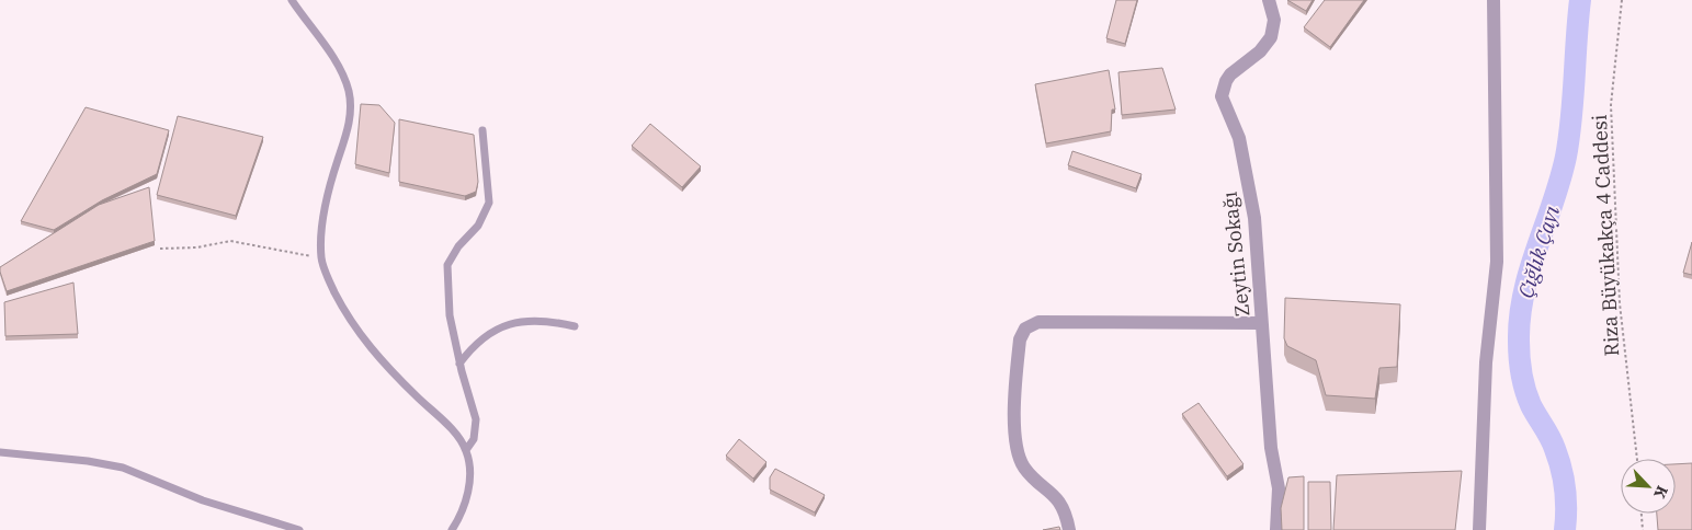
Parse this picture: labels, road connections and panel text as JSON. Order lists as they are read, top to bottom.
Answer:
{
  "streets": {
    "street": ["Zeytin Sokağı"],
    "path": ["Riza Büyükakça 4 Caddesi"]
  },
  "water": ["Çığlık Çayı"],
  "north": "bottom right"
}
